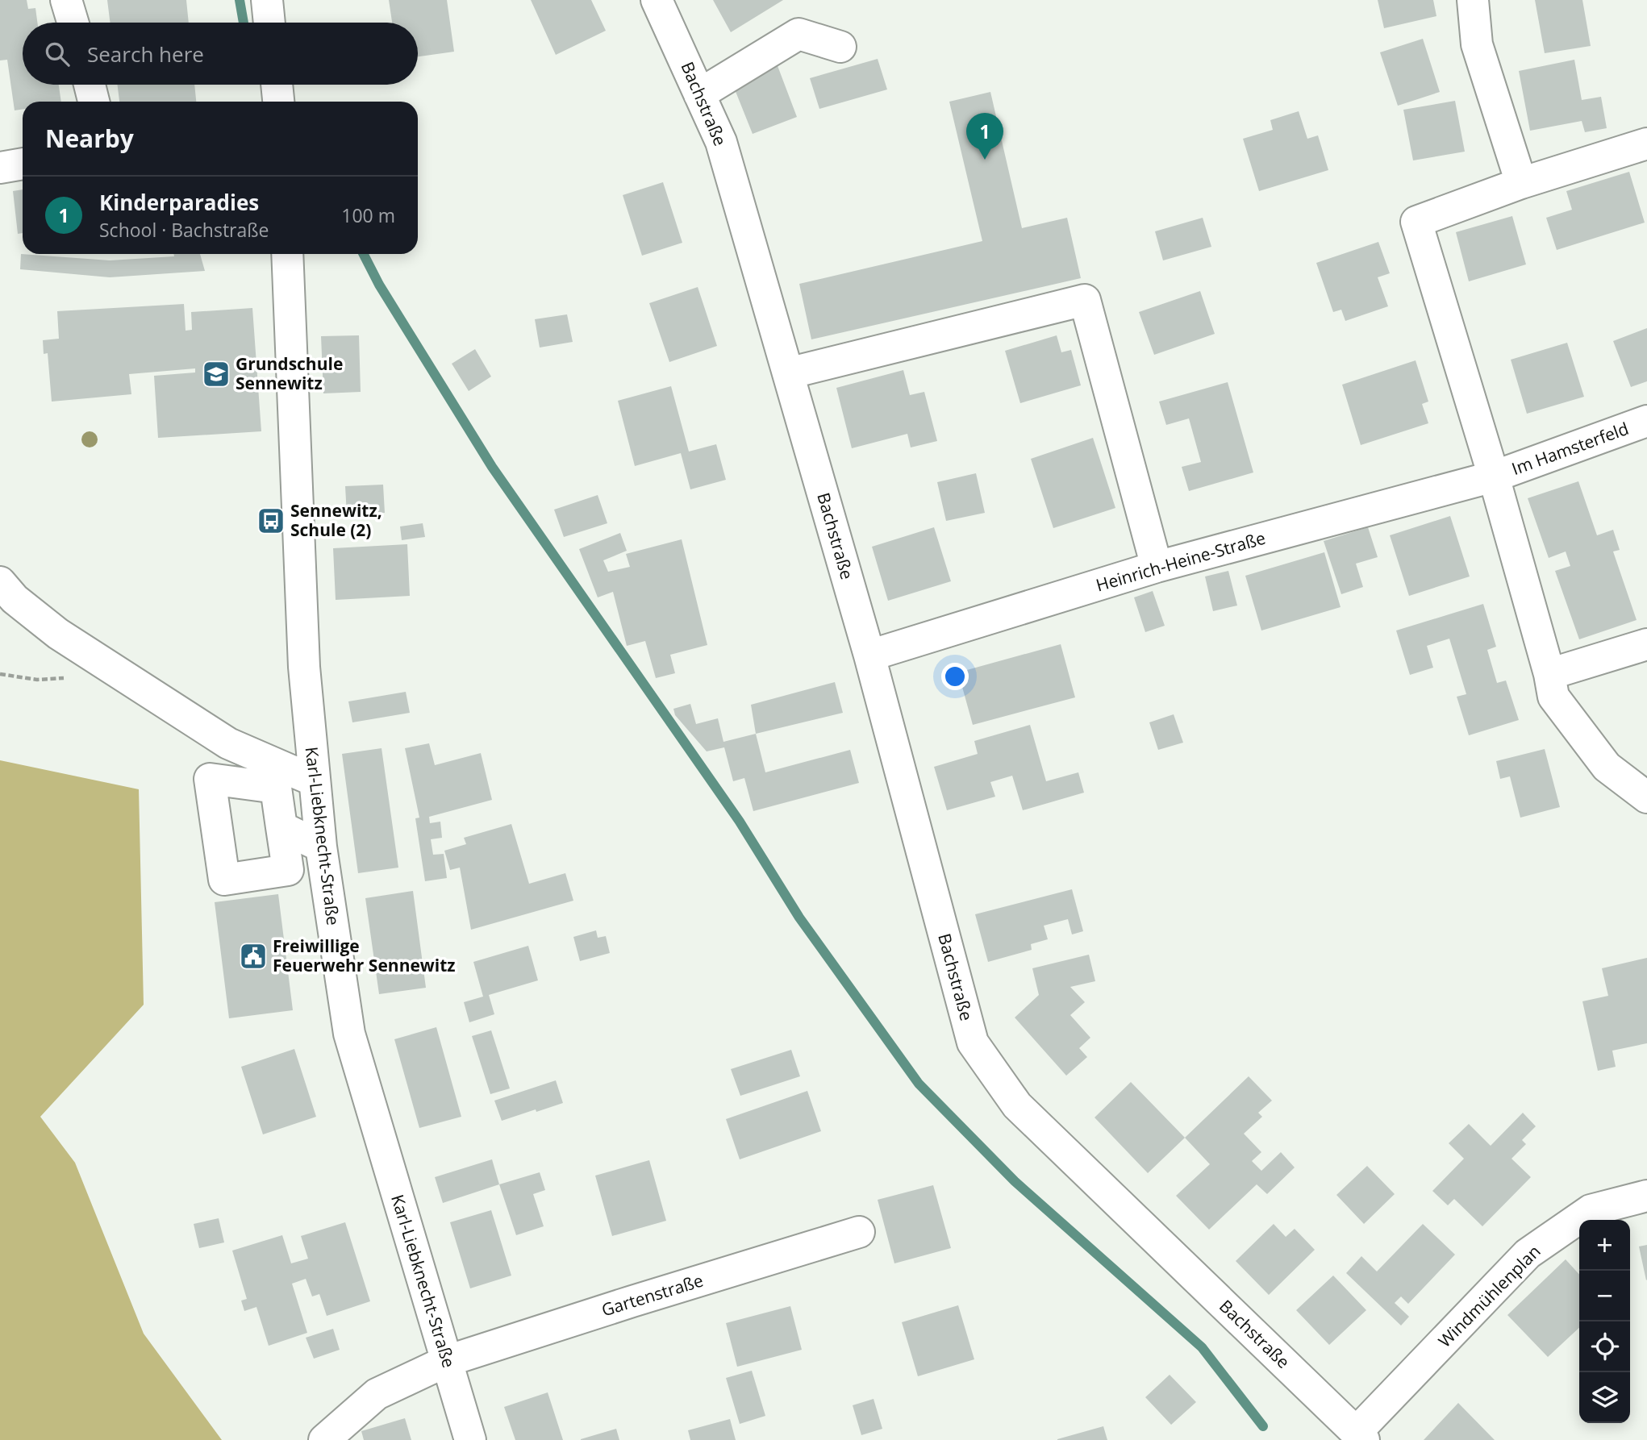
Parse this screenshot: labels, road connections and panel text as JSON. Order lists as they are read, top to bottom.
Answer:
{
  "streets": {
    "street": [
      "Bachstraße",
      "Im Hamsterfeld",
      "Heinrich-Heine-Straße",
      "Karl-Liebknecht-Straße",
      "Gartenstraße",
      "Windmühlenplan"
    ]
  },
  "crossings": [
    ["Bachstraße", "Heinrich-Heine-Straße"],
    ["Bachstraße", "Windmühlenplan"],
    ["Im Hamsterfeld", "Heinrich-Heine-Straße"],
    ["Karl-Liebknecht-Straße", "Gartenstraße"]
  ],
  "places": {
    "school or university": ["Grundschule Sennewitz"],
    "bus stop": ["Sennewitz, Schule (2)"],
    "public building": ["Freiwillige Feuerwehr Sennewitz"]
  },
  "page": {
    "search": "Search here",
    "heading": "Nearby",
    "pins": "1",
    "list": [
      {
        "mark": "1",
        "name": "Kinderparadies",
        "note": "School · Bachstraße",
        "value": "100 m"
      }
    ],
    "map_buttons": ["+", "−"]
  }
}
